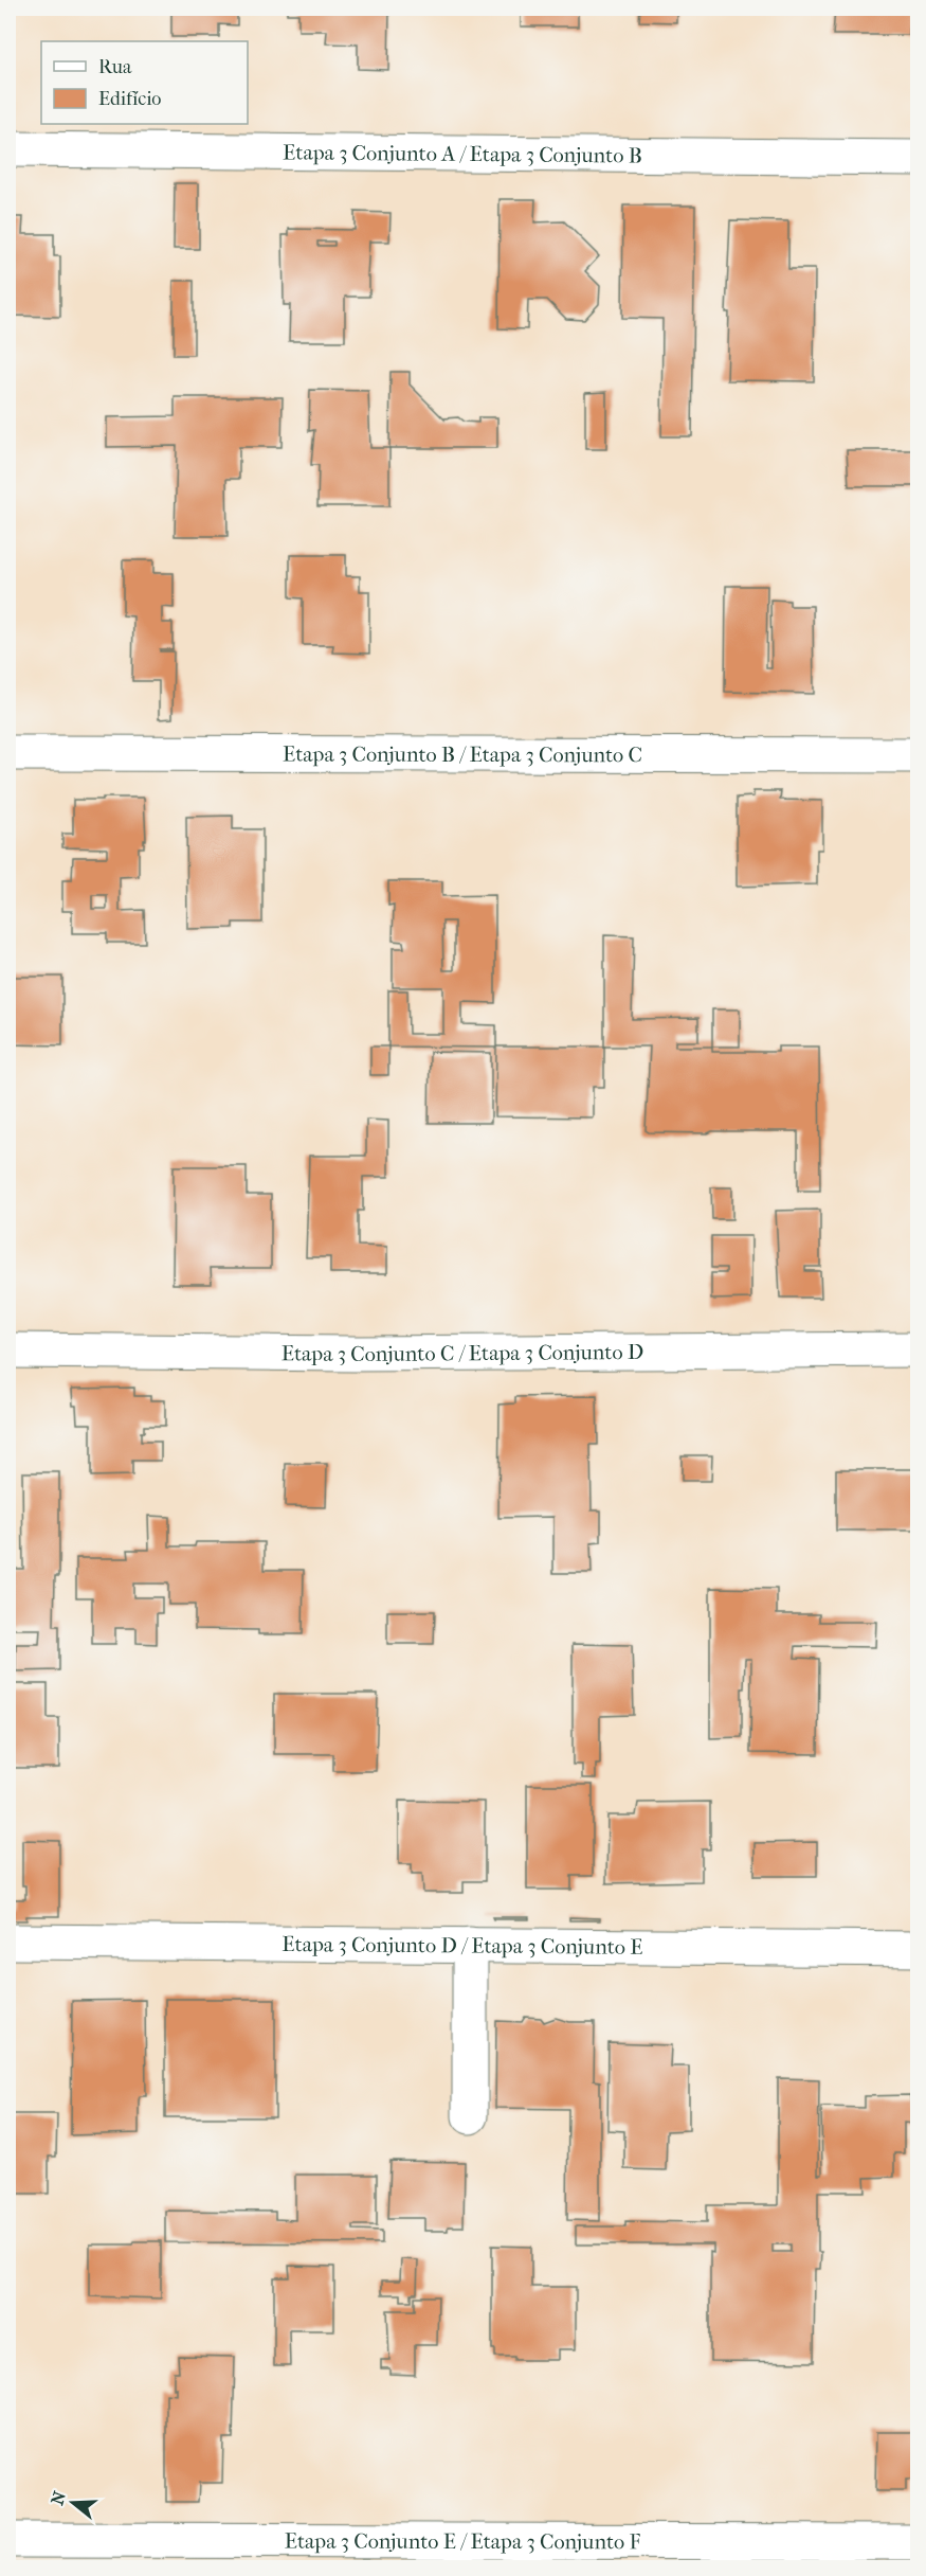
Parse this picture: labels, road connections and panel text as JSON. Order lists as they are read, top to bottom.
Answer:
{
  "streets": {
    "street": [
      "Etapa 3 Conjunto A / Etapa 3 Conjunto B",
      "Etapa 3 Conjunto B / Etapa 3 Conjunto C",
      "Etapa 3 Conjunto C / Etapa 3 Conjunto D",
      "Etapa 3 Conjunto D / Etapa 3 Conjunto E",
      "Etapa 3 Conjunto E / Etapa 3 Conjunto F"
    ]
  },
  "legend": ["Rua", "Edifício"],
  "north": "left"
}
